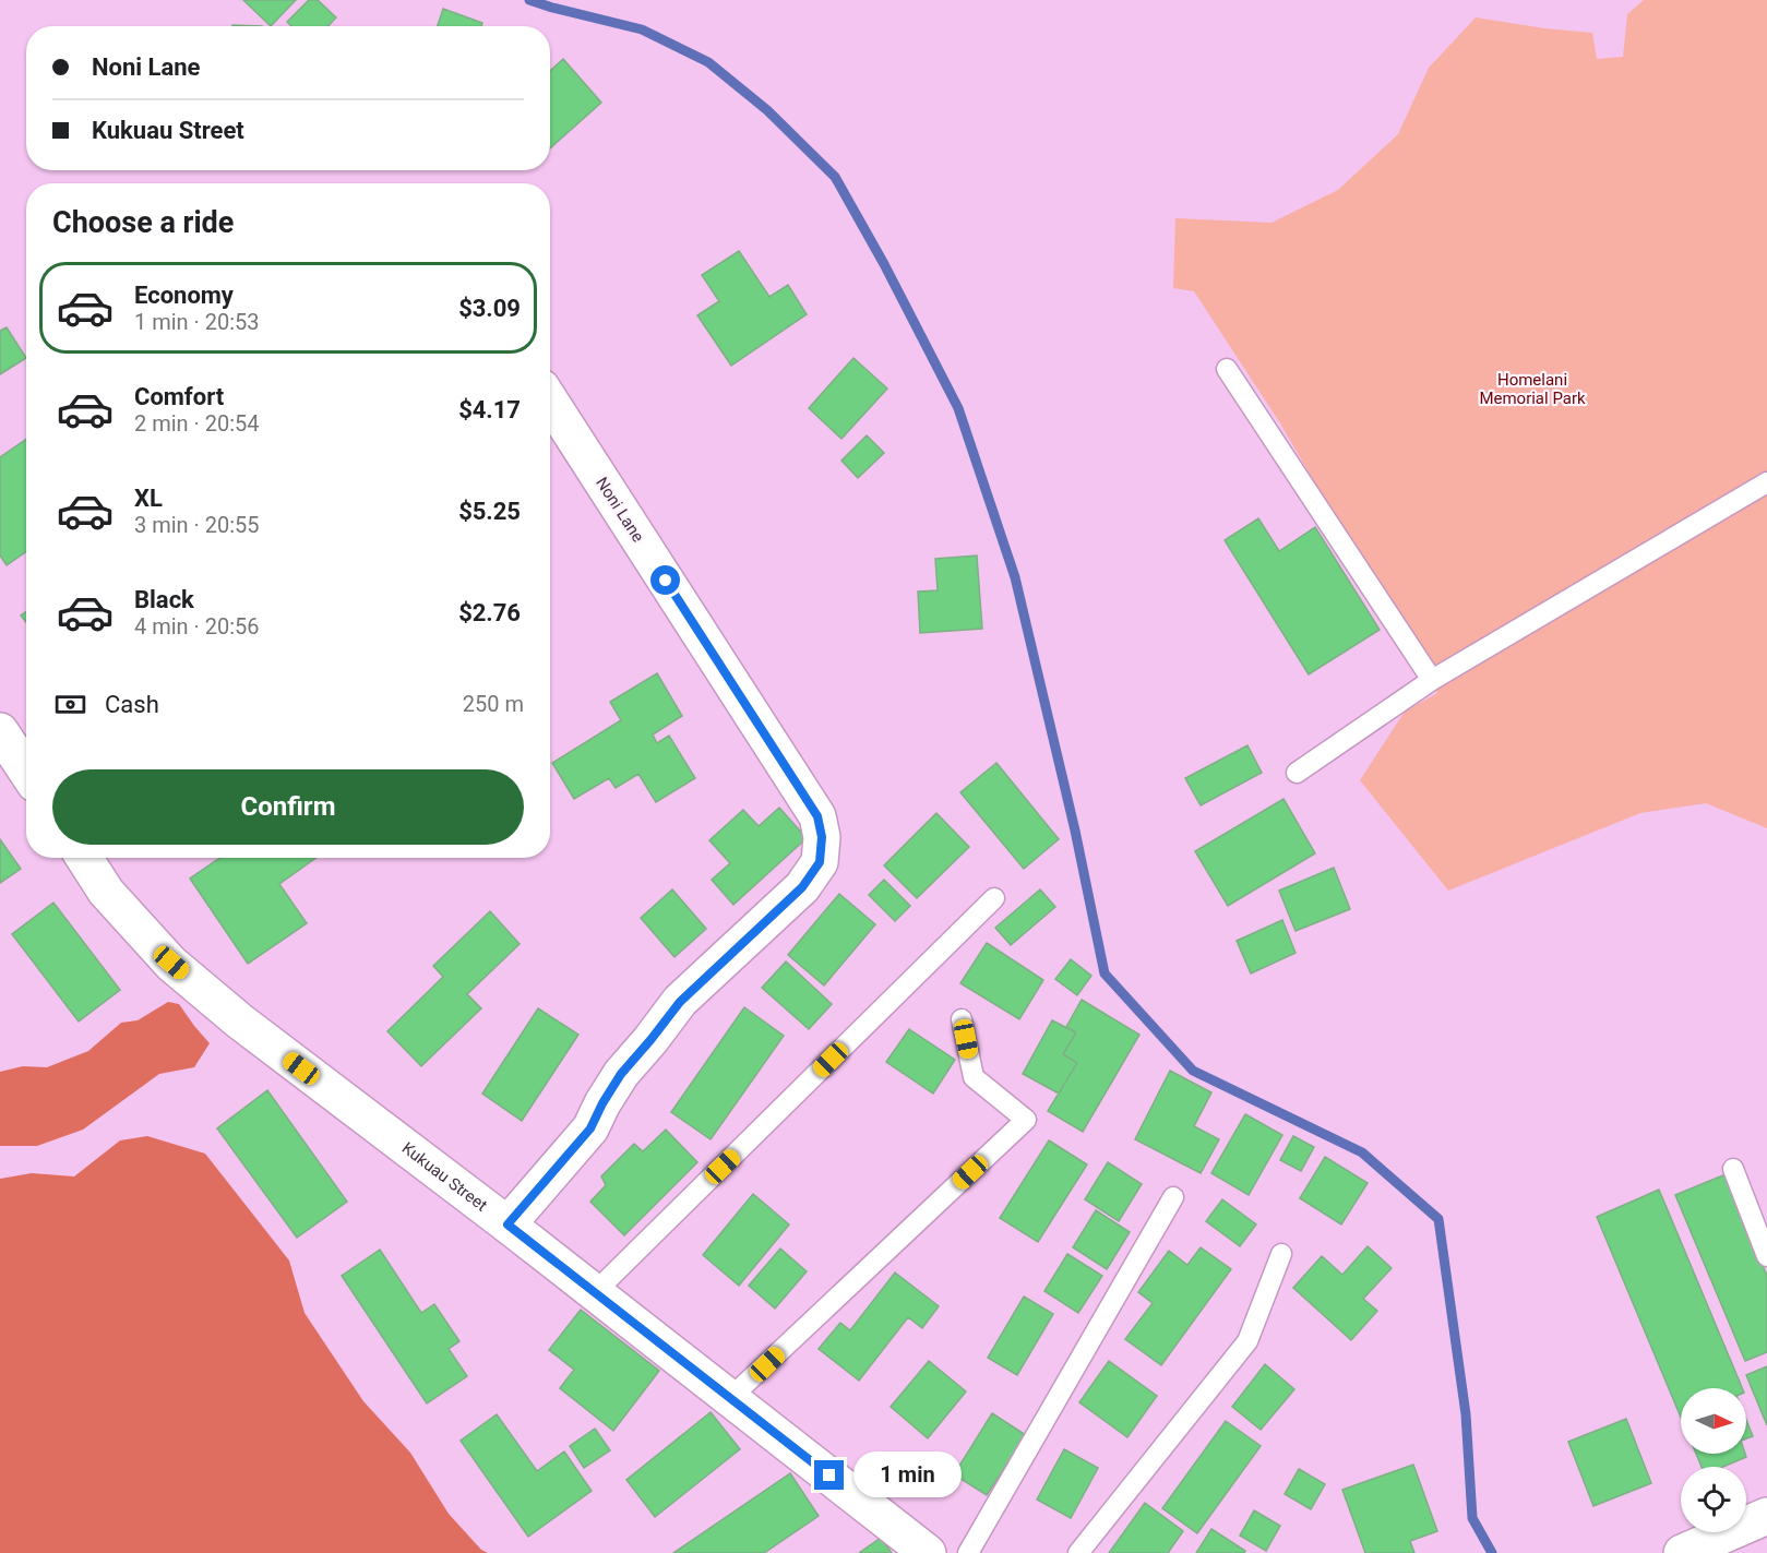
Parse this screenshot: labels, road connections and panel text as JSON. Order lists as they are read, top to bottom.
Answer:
{
  "streets": {
    "street": ["Noni Lane", "Kukuau Street"]
  },
  "crossings": [
    ["Noni Lane", "Kukuau Street"]
  ],
  "parks": ["Homelani Memorial Park"],
  "north": "right",
  "page": {
    "banner": ["Noni Lane", "Kukuau Street"],
    "heading": "Choose a ride",
    "list": [
      {
        "name": "Economy",
        "note": "1 min · 20:53",
        "value": "$3.09"
      },
      {
        "name": "Comfort",
        "note": "2 min · 20:54",
        "value": "$4.17"
      },
      {
        "name": "XL",
        "note": "3 min · 20:55",
        "value": "$5.25"
      },
      {
        "name": "Black",
        "note": "4 min · 20:56",
        "value": "$2.76"
      }
    ],
    "pay": ["Cash", "250 m"],
    "buttons": "Confirm",
    "bubble": "1 min"
  }
}
